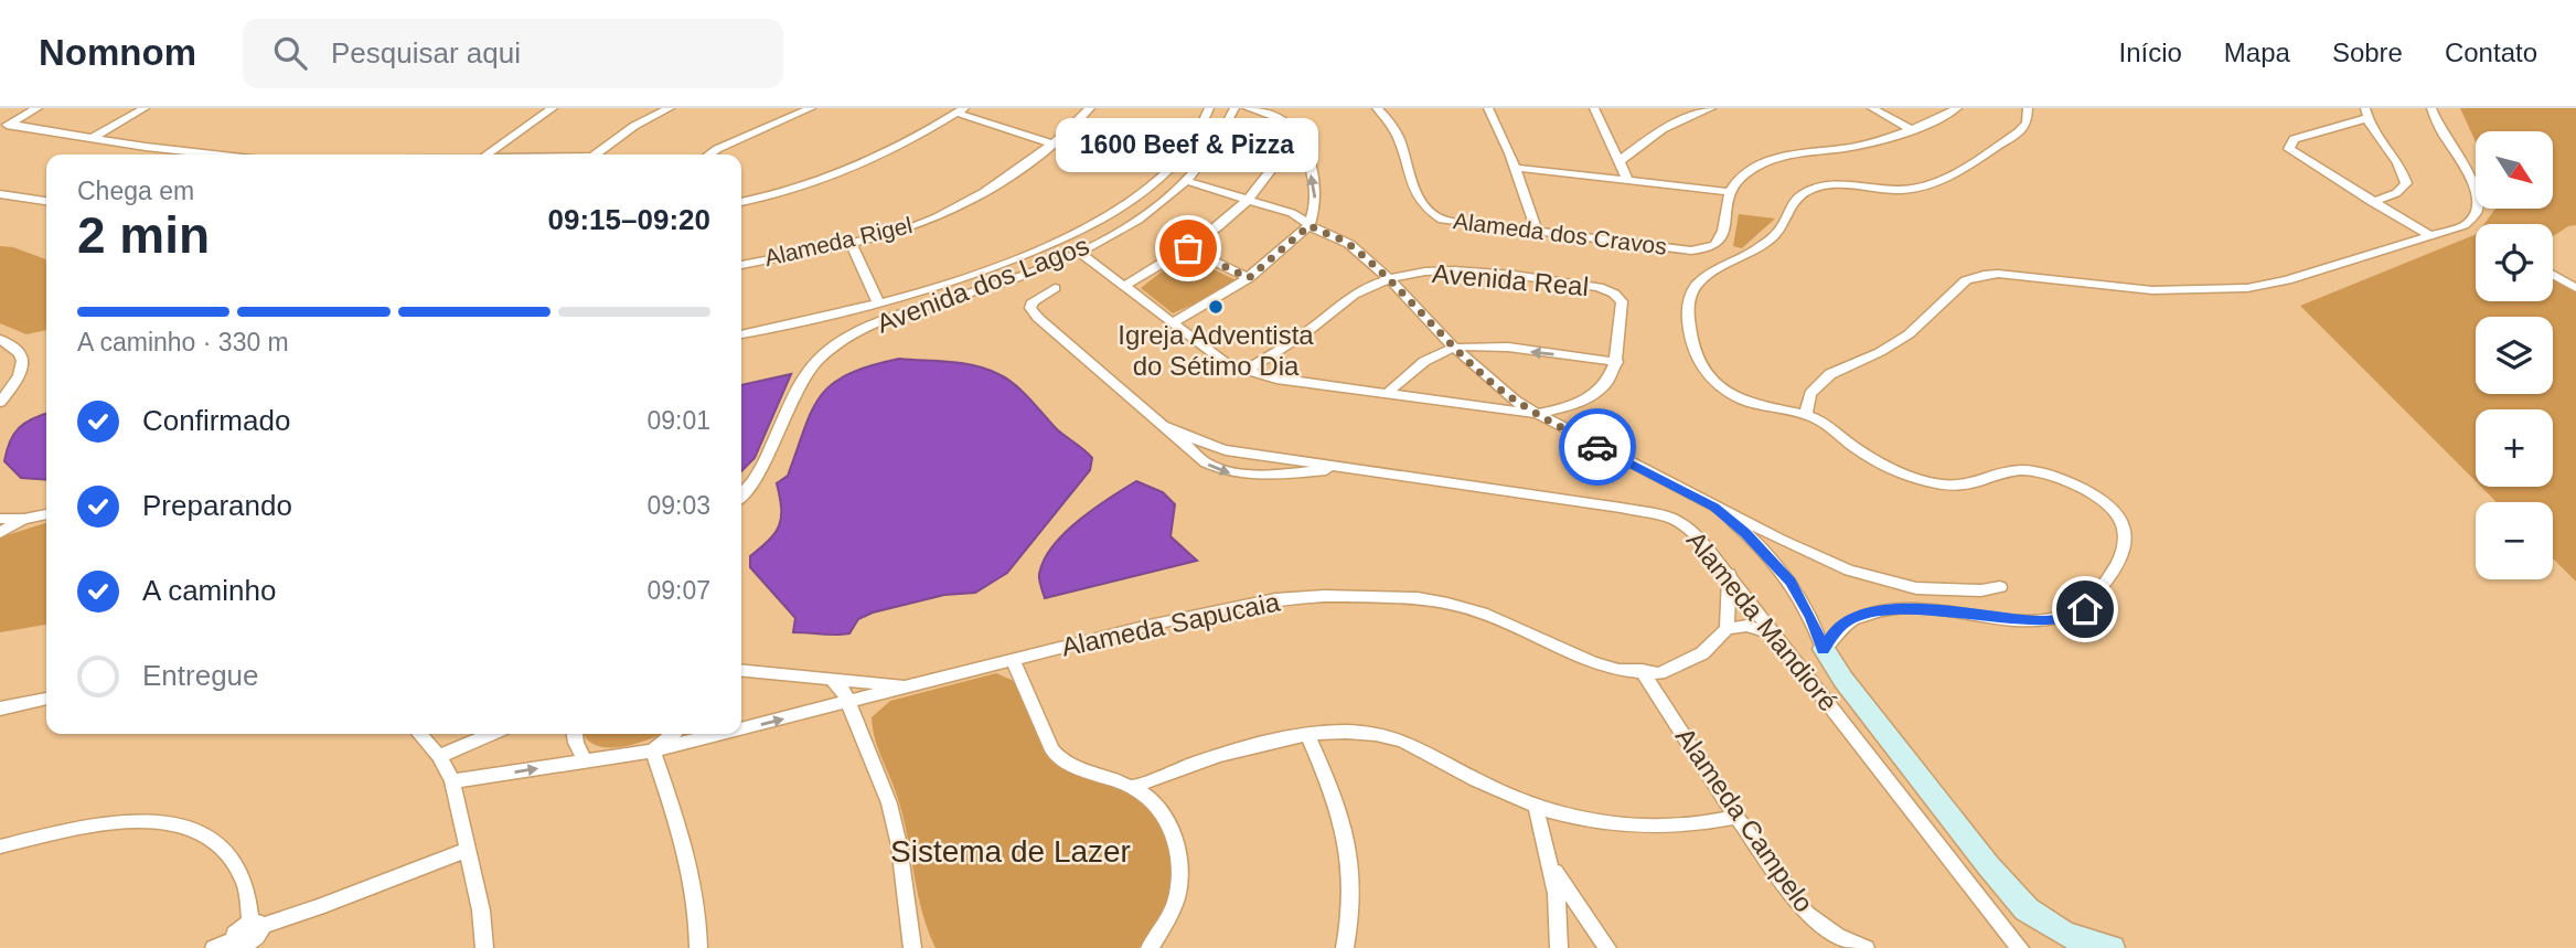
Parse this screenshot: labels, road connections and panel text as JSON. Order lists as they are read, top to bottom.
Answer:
{
  "streets": {
    "street": [
      "Alameda dos Cravos",
      "Alameda Rigel",
      "Avenida Real",
      "Avenida dos Lagos",
      "Alameda Mandioré",
      "Alameda Sapucaia",
      "Alameda Campelo"
    ]
  },
  "crossings": [
    ["Alameda Sapucaia", "Alameda Campelo"]
  ],
  "parks": ["Sistema de Lazer"],
  "places": ["1600 Beef & Pizza", "Igreja Adventista do Sétimo Dia"],
  "north": "bottom right",
  "page": {
    "header": "Nomnom",
    "search": "Pesquisar aqui",
    "nav": [
      "Início",
      "Mapa",
      "Sobre",
      "Contato"
    ],
    "bubble": "1600 Beef & Pizza",
    "map_buttons": ["+", "−"],
    "heading": ["2 min", "Chega em", "09:15–09:20"],
    "bar": "A caminho · 330 m",
    "list": [
      ["Confirmado", "09:01"],
      ["Preparando", "09:03"],
      ["A caminho", "09:07"],
      "Entregue"
    ]
  }
}
